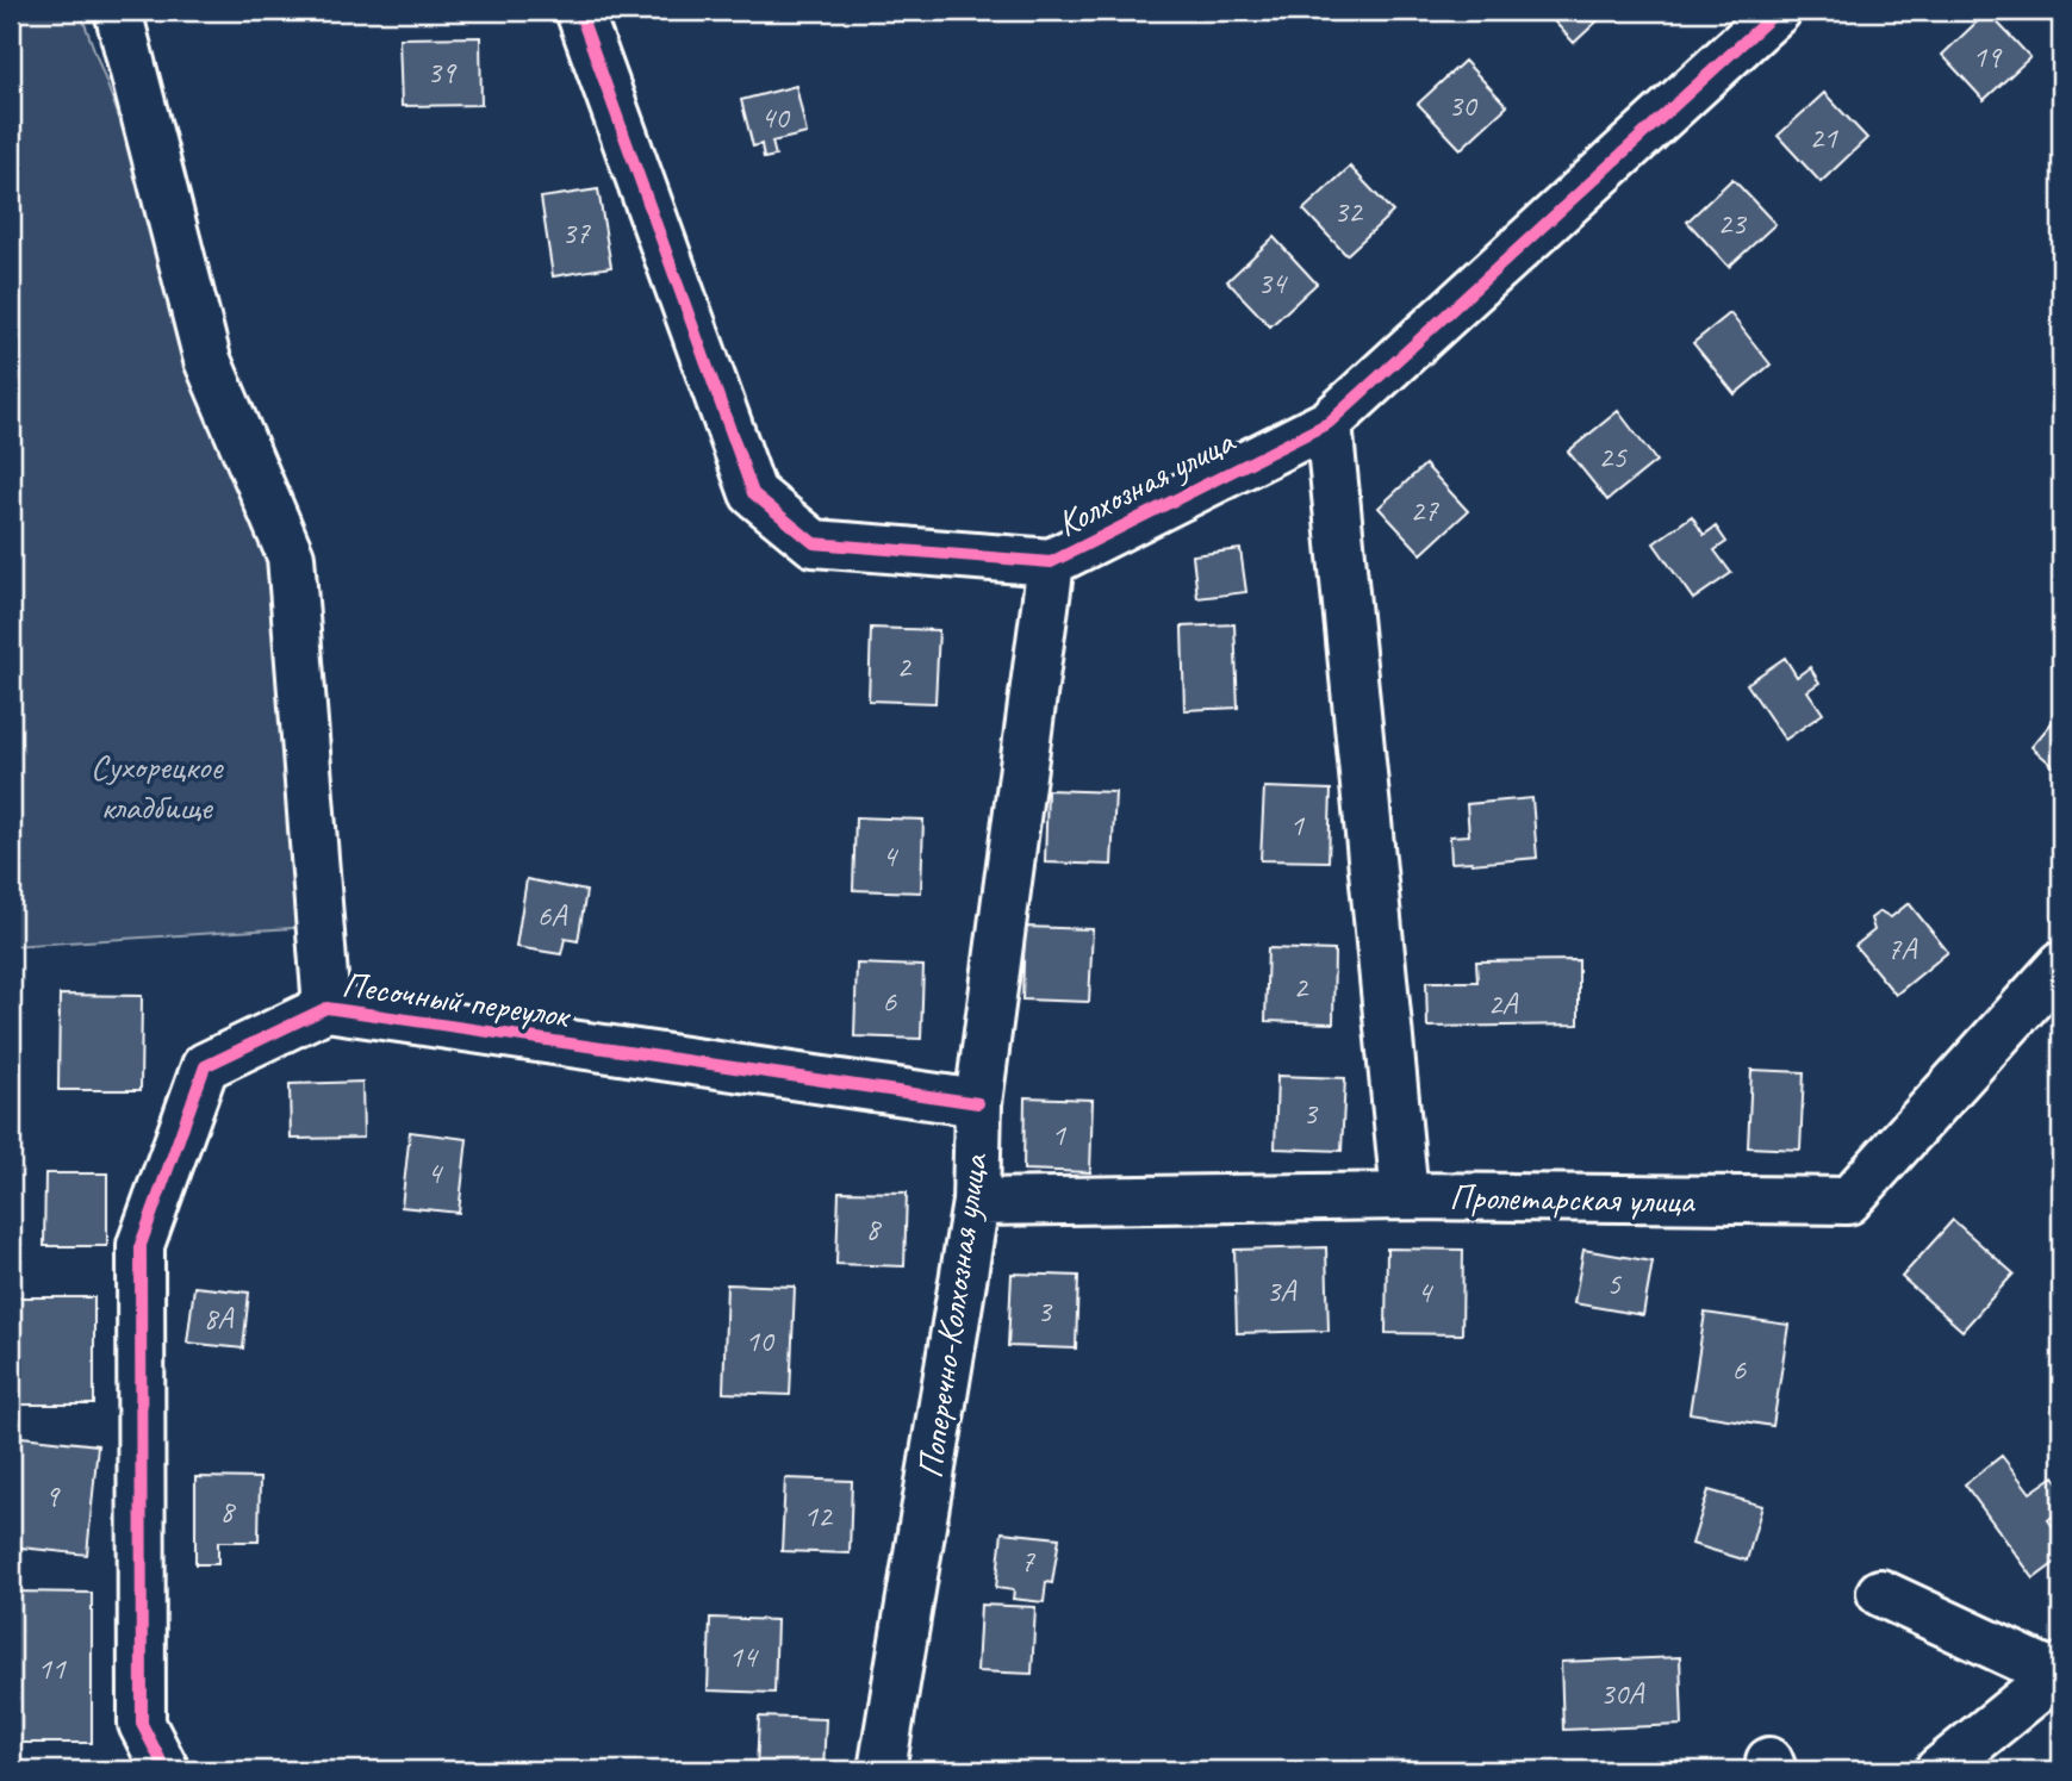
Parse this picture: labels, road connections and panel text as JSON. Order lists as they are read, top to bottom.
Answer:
{
  "streets": {
    "street": [
      "Колхозная улица",
      "Песочный переулок",
      "Пролетарская улица",
      "Поперечно-Колхозная улица"
    ]
  },
  "crossings": [
    ["Колхозная улица", "Поперечно-Колхозная улица"],
    ["Песочный переулок", "Поперечно-Колхозная улица"],
    ["Пролетарская улица", "Поперечно-Колхозная улица"]
  ],
  "parks": ["Сухорецкое кладбище"],
  "house_numbers": [
    "19",
    "39",
    "30",
    "40",
    "21",
    "32",
    "23",
    "37",
    "34",
    "25",
    "27",
    "2",
    "1",
    "4",
    "6А",
    "7А",
    "2",
    "6",
    "2А",
    "3",
    "1",
    "4",
    "8",
    "5",
    "3А",
    "4",
    "3",
    "8А",
    "10",
    "6",
    "9",
    "8",
    "12",
    "7",
    "14",
    "11",
    "30А"
  ]
}
